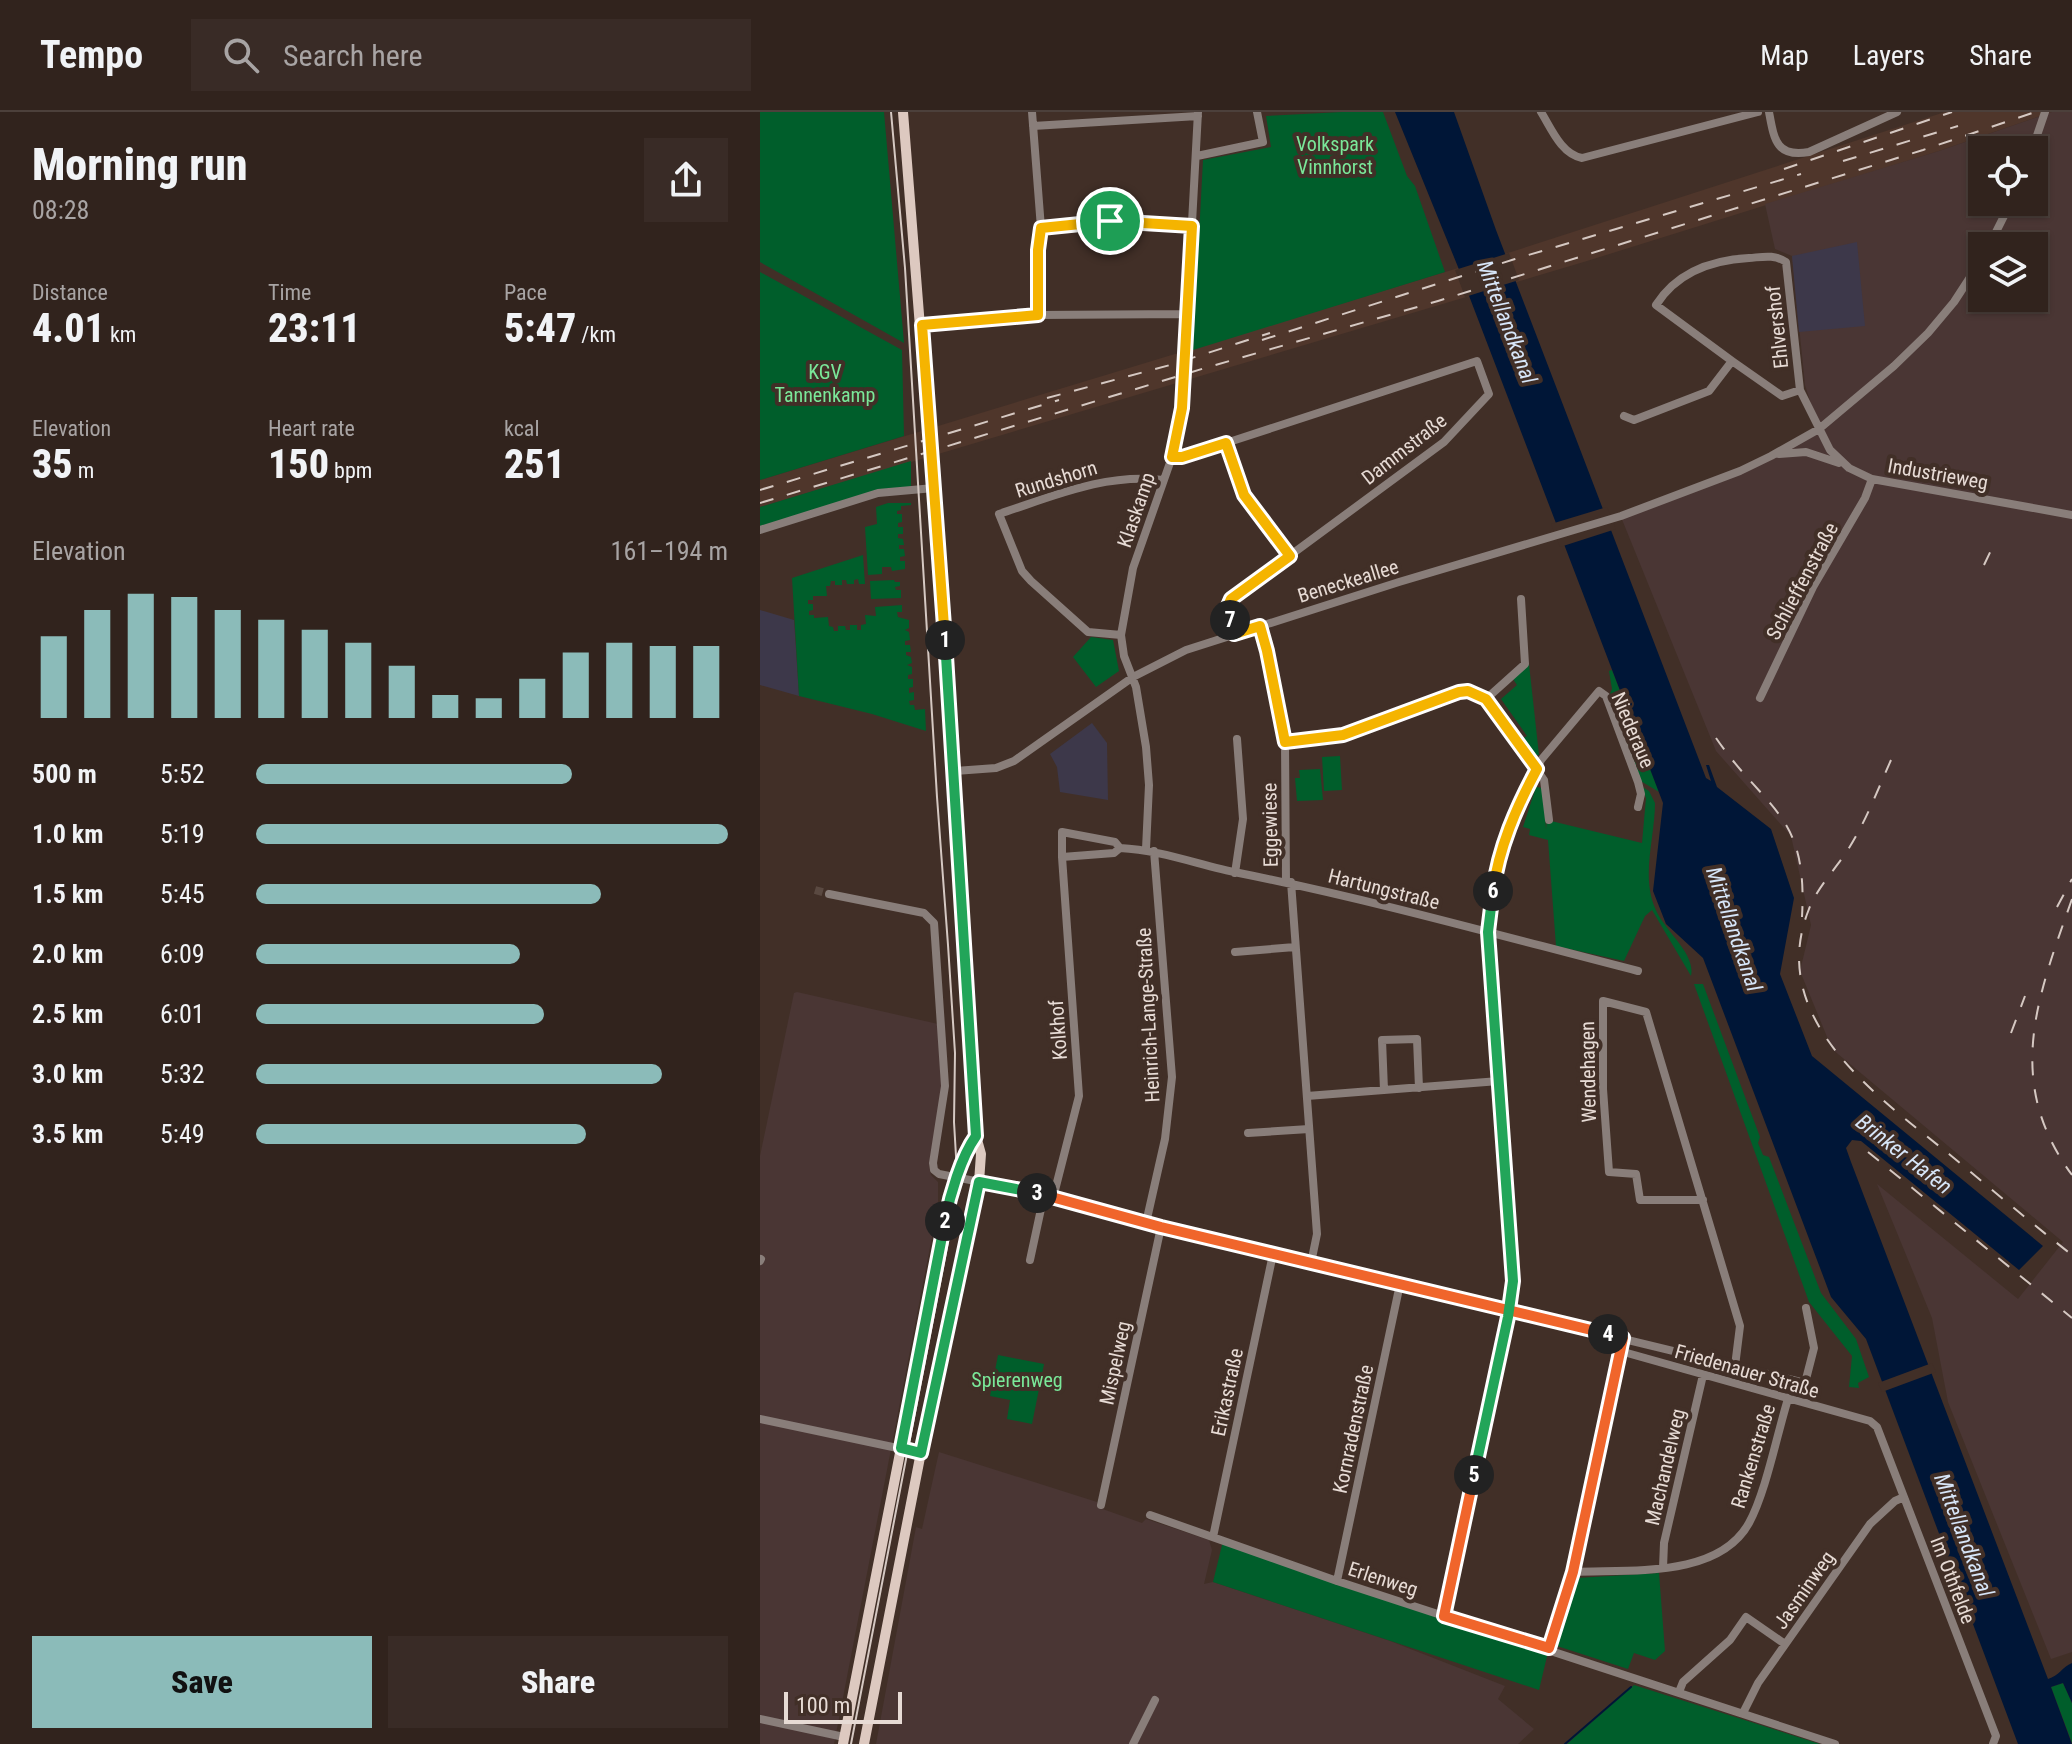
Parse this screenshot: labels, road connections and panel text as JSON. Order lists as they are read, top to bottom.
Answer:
{
  "streets": {
    "street": [
      "Ehlvershof",
      "Dammstraße",
      "Industrieweg",
      "Rundshorn",
      "Klaskamp",
      "Beneckeallee",
      "Schlieffenstraße",
      "Niederaue",
      "Eggewiese",
      "Hartungstraße",
      "Heinrich-Lange-Straße",
      "Kolkhof",
      "Wendehagen",
      "Mispelweg",
      "Friedenauer Straße",
      "Erikastraße",
      "Kornradenstraße",
      "Rankenstraße",
      "Machandelweg",
      "Erlenweg",
      "Im Othfelde",
      "Jasminweg"
    ]
  },
  "crossings": [
    ["Ehlvershof", "Industrieweg"],
    ["Ehlvershof", "Beneckeallee"],
    ["Dammstraße", "Klaskamp"],
    ["Dammstraße", "Beneckeallee"],
    ["Industrieweg", "Beneckeallee"],
    ["Industrieweg", "Schlieffenstraße"],
    ["Rundshorn", "Klaskamp"],
    ["Klaskamp", "Beneckeallee"],
    ["Klaskamp", "Heinrich-Lange-Straße"],
    ["Beneckeallee", "Eggewiese"],
    ["Beneckeallee", "Heinrich-Lange-Straße"],
    ["Niederaue", "Hartungstraße"],
    ["Niederaue", "Friedenauer Straße"],
    ["Niederaue", "Erlenweg"],
    ["Eggewiese", "Hartungstraße"],
    ["Eggewiese", "Friedenauer Straße"],
    ["Hartungstraße", "Heinrich-Lange-Straße"],
    ["Hartungstraße", "Kolkhof"],
    ["Heinrich-Lange-Straße", "Friedenauer Straße"],
    ["Kolkhof", "Friedenauer Straße"],
    ["Wendehagen", "Friedenauer Straße"],
    ["Mispelweg", "Friedenauer Straße"],
    ["Friedenauer Straße", "Erikastraße"],
    ["Friedenauer Straße", "Kornradenstraße"],
    ["Friedenauer Straße", "Rankenstraße"],
    ["Friedenauer Straße", "Machandelweg"],
    ["Friedenauer Straße", "Im Othfelde"],
    ["Erikastraße", "Erlenweg"],
    ["Kornradenstraße", "Erlenweg"],
    ["Rankenstraße", "Machandelweg"],
    ["Erlenweg", "Jasminweg"],
    ["Im Othfelde", "Jasminweg"]
  ],
  "water": ["Mittellandkanal", "Brinker Hafen"],
  "parks": ["Volkspark Vinnhorst", "KGV Tannenkamp", "Spierenweg"],
  "scale_bar": "100 m",
  "page": {
    "header": "Tempo",
    "search": "Search here",
    "nav": ["Map", "Layers", "Share"],
    "heading": ["Morning run", "08:28"],
    "stats": [
      ["Distance", "4.01 km"],
      ["Time", "23:11"],
      ["Pace", "5:47 /km"],
      ["Elevation", "35 m"],
      ["Heart rate", "150 bpm"],
      ["kcal", "251"]
    ],
    "chart": ["Elevation", "161–194 m"],
    "pins": [
      "7",
      "1",
      "6",
      "3",
      "2",
      "4",
      "5"
    ],
    "list": [
      {
        "name": "500 m",
        "note": "5:52"
      },
      {
        "name": "1.0 km",
        "note": "5:19"
      },
      {
        "name": "1.5 km",
        "note": "5:45"
      },
      {
        "name": "2.0 km",
        "note": "6:09"
      },
      {
        "name": "2.5 km",
        "note": "6:01"
      },
      {
        "name": "3.0 km",
        "note": "5:32"
      },
      {
        "name": "3.5 km",
        "note": "5:49"
      }
    ],
    "buttons": ["Save", "Share"],
    "scale": "100 m"
  }
}
